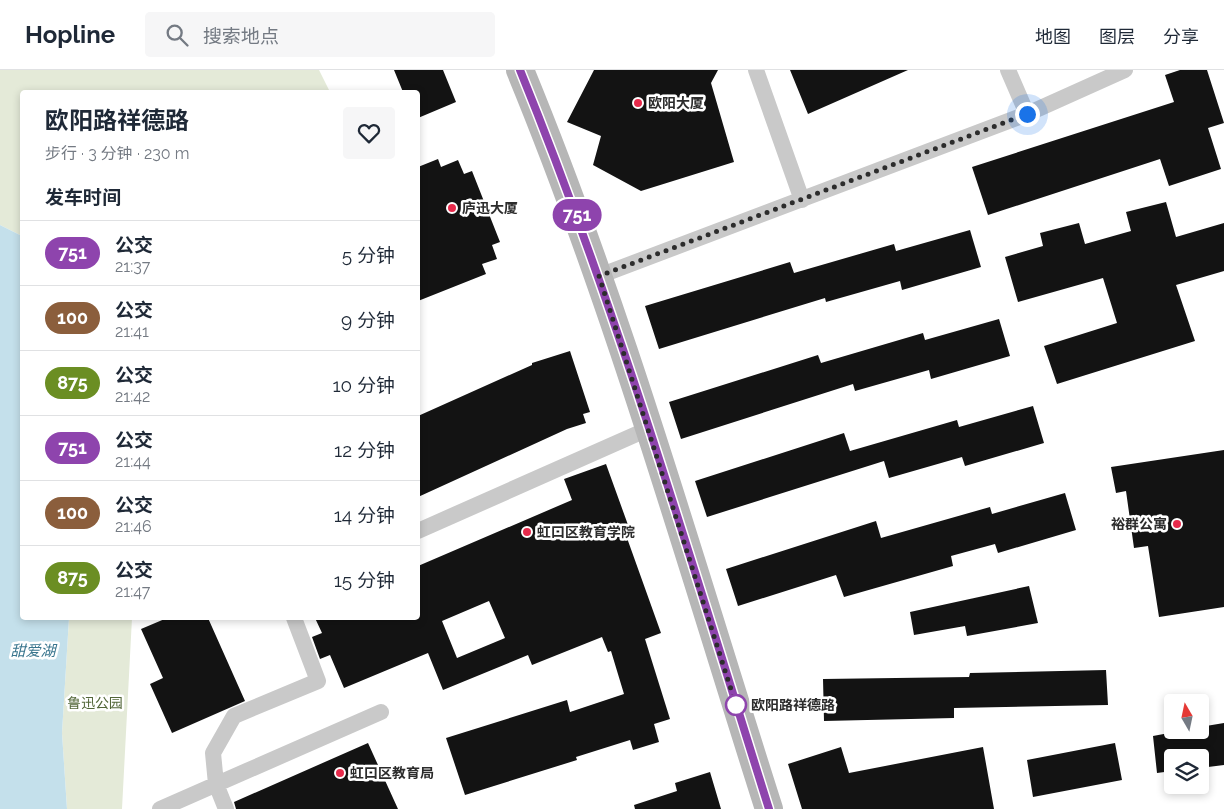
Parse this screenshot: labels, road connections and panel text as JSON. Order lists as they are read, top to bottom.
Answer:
{
  "water": ["甜爱湖"],
  "parks": ["鲁迅公园"],
  "places": [
    "欧阳大厦",
    "庐迅大厦",
    "裕群公寓",
    "虹口区教育学院",
    "欧阳路祥德路",
    "虹口区教育局"
  ],
  "lines": ["bus line 751"],
  "north": "top",
  "page": {
    "header": "Hopline",
    "search": "搜索地点",
    "nav": ["地图", "图层", "分享"],
    "on_map": "751",
    "heading": [
      ["欧阳路祥德路", "步行 · 3 分钟 · 230 m"],
      "发车时间"
    ],
    "list": [
      {
        "mark": "751",
        "name": "公交",
        "note": "21:37",
        "value": "5 分钟"
      },
      {
        "mark": "100",
        "name": "公交",
        "note": "21:41",
        "value": "9 分钟"
      },
      {
        "mark": "875",
        "name": "公交",
        "note": "21:42",
        "value": "10 分钟"
      },
      {
        "mark": "751",
        "name": "公交",
        "note": "21:44",
        "value": "12 分钟"
      },
      {
        "mark": "100",
        "name": "公交",
        "note": "21:46",
        "value": "14 分钟"
      },
      {
        "mark": "875",
        "name": "公交",
        "note": "21:47",
        "value": "15 分钟"
      }
    ]
  }
}
